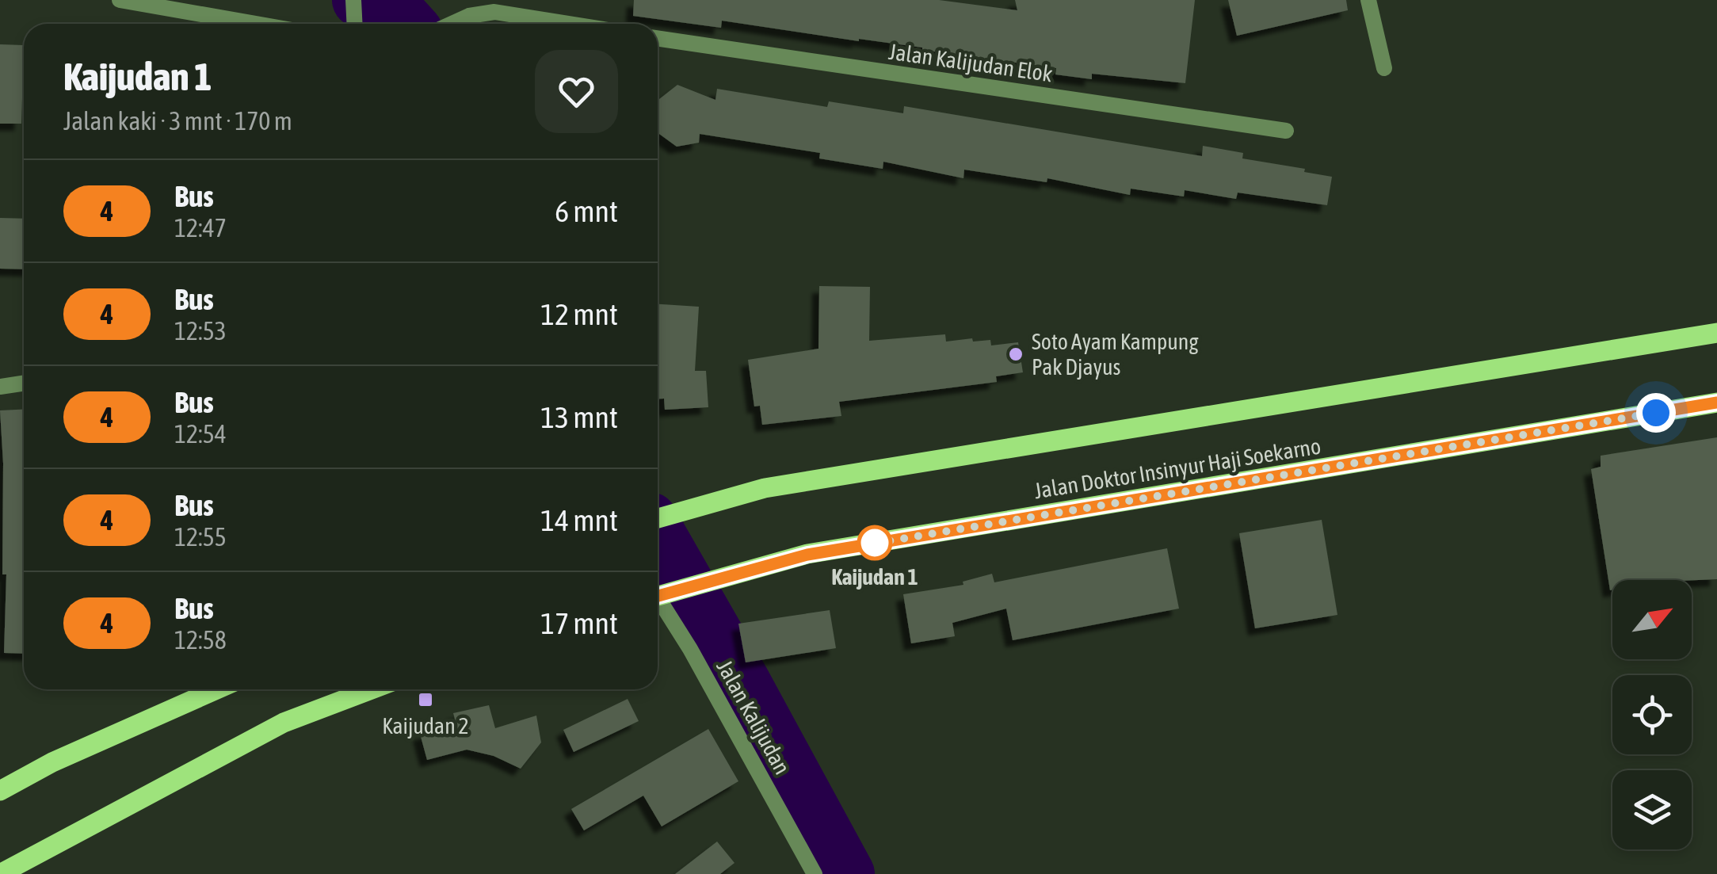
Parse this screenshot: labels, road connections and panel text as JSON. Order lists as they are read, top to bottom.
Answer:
{
  "streets": {
    "main road": ["Jalan Doktor Insinyur Haji Soekarno"],
    "street": ["Jalan Kalijudan Elok", "Jalan Kalijudan"]
  },
  "crossings": [
    ["Jalan Doktor Insinyur Haji Soekarno", "Jalan Kalijudan"]
  ],
  "places": {
    "other": ["Soto Ayam Kampung Pak Djayus", "Kaijudan 1"],
    "transit": ["Kaijudan 2"]
  },
  "lines": ["bus line 4"],
  "north": "top right",
  "page": {
    "heading": ["Kaijudan 1", "Jalan kaki · 3 mnt · 170 m"],
    "list": [
      {
        "mark": "4",
        "name": "Bus",
        "note": "12:47",
        "value": "6 mnt"
      },
      {
        "mark": "4",
        "name": "Bus",
        "note": "12:53",
        "value": "12 mnt"
      },
      {
        "mark": "4",
        "name": "Bus",
        "note": "12:54",
        "value": "13 mnt"
      },
      {
        "mark": "4",
        "name": "Bus",
        "note": "12:55",
        "value": "14 mnt"
      },
      {
        "mark": "4",
        "name": "Bus",
        "note": "12:58",
        "value": "17 mnt"
      }
    ]
  }
}
